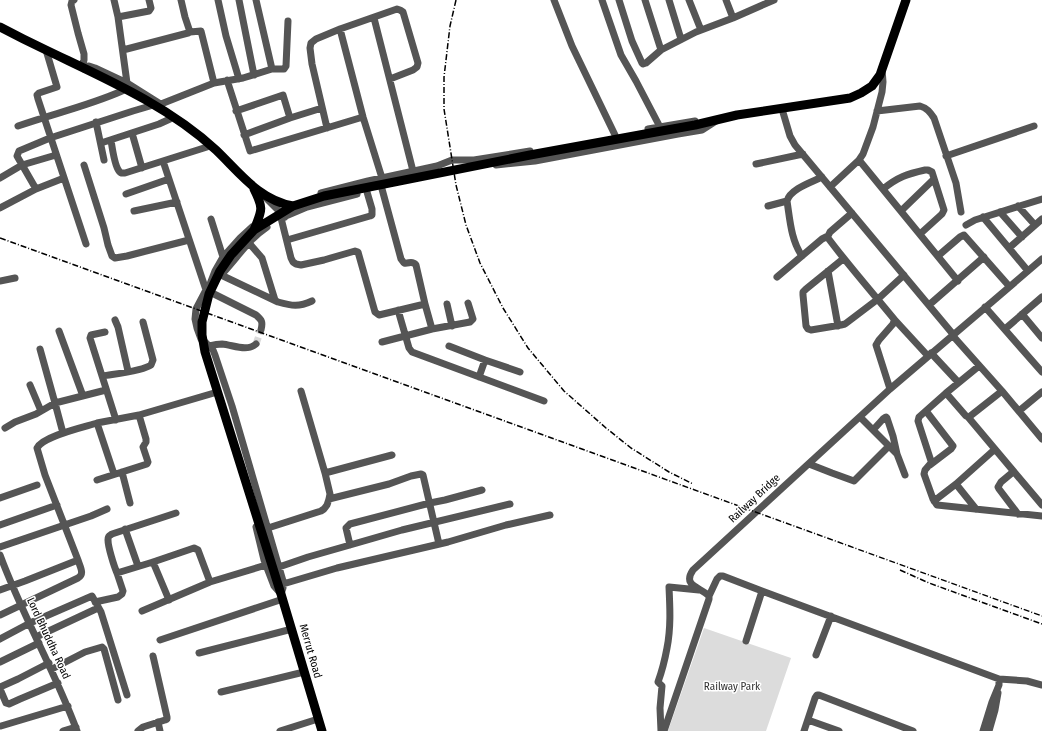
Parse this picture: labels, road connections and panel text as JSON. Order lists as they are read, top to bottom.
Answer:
{
  "streets": {
    "main road": ["Merrut Road"],
    "street": ["Railway Bridge", "Lord Bhuddha Road"]
  },
  "parks": ["Railway Park"]
}
